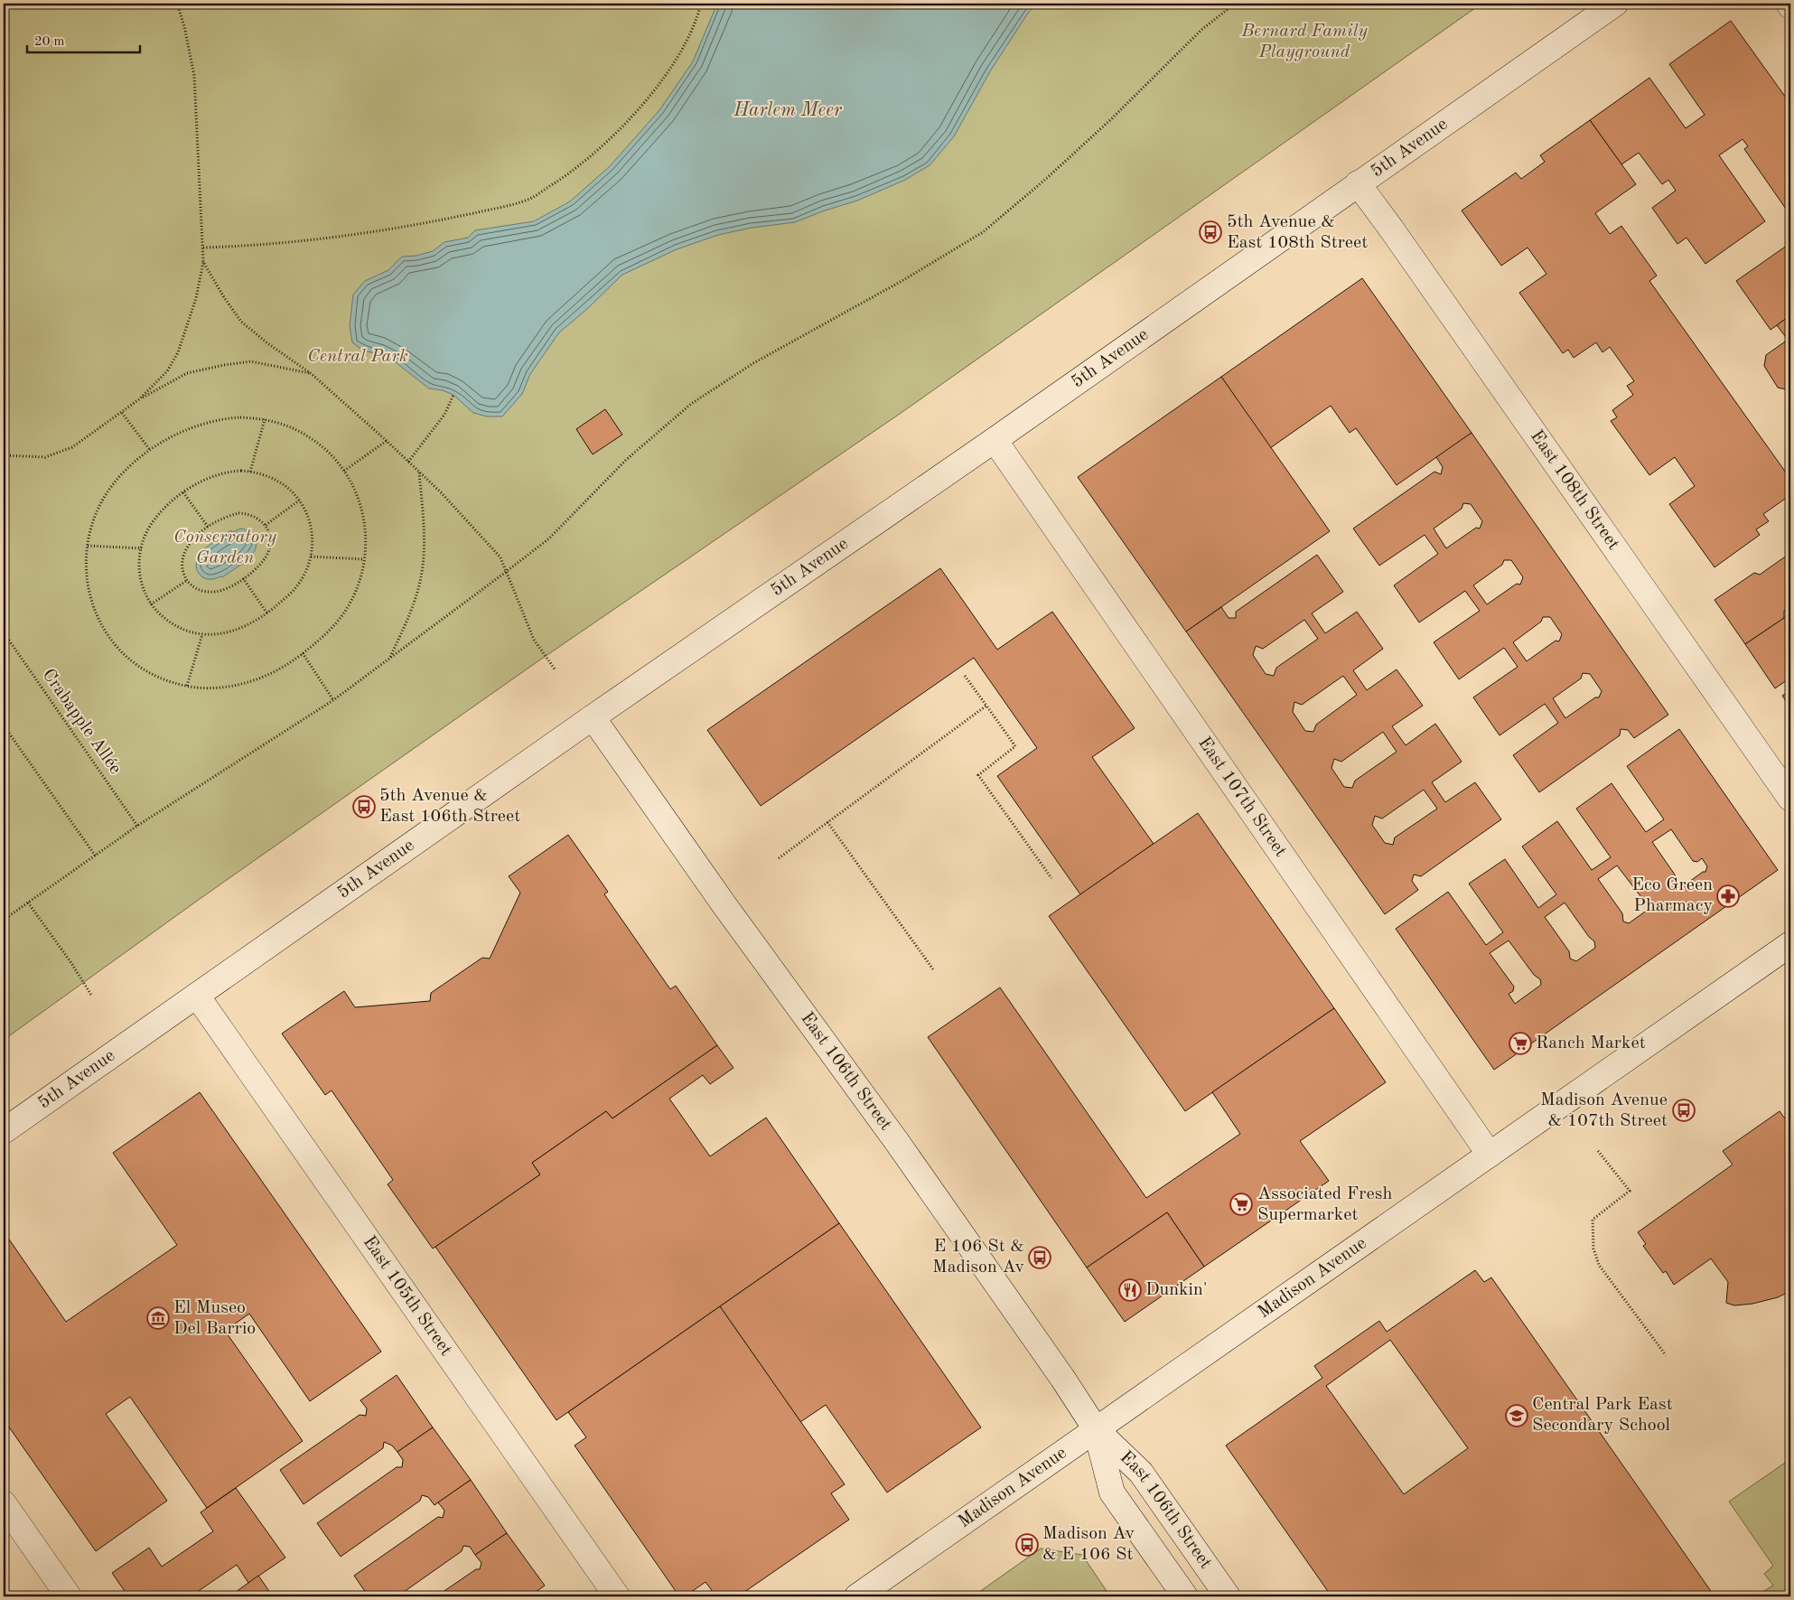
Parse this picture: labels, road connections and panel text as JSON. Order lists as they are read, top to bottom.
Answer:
{
  "streets": {
    "main road": [
      "5th Avenue",
      "East 108th Street",
      "East 107th Street",
      "East 106th Street",
      "Madison Avenue",
      "East 105th Street"
    ],
    "path": ["Crabapple Allée"]
  },
  "crossings": [
    ["5th Avenue", "East 108th Street"],
    ["5th Avenue", "East 107th Street"],
    ["5th Avenue", "East 106th Street"],
    ["5th Avenue", "East 105th Street"],
    ["East 107th Street", "Madison Avenue"],
    ["East 106th Street", "Madison Avenue"]
  ],
  "water": ["Harlem Meer"],
  "parks": ["Bernard Family Playground", "Central Park", "Conservatory Garden"],
  "places": {
    "bus stop": [
      "5th Avenue & East 108th Street",
      "5th Avenue & East 106th Street",
      "Madison Avenue & 107th Street",
      "E 106 St & Madison Av",
      "Madison Av & E 106 St"
    ],
    "pharmacy": ["Eco Green Pharmacy"],
    "supermarket": ["Ranch Market", "Associated Fresh Supermarket"],
    "restaurant": ["Dunkin'"],
    "museum": ["El Museo Del Barrio"],
    "school or university": ["Central Park East Secondary School"]
  },
  "scale_bar": "20 m"
}
